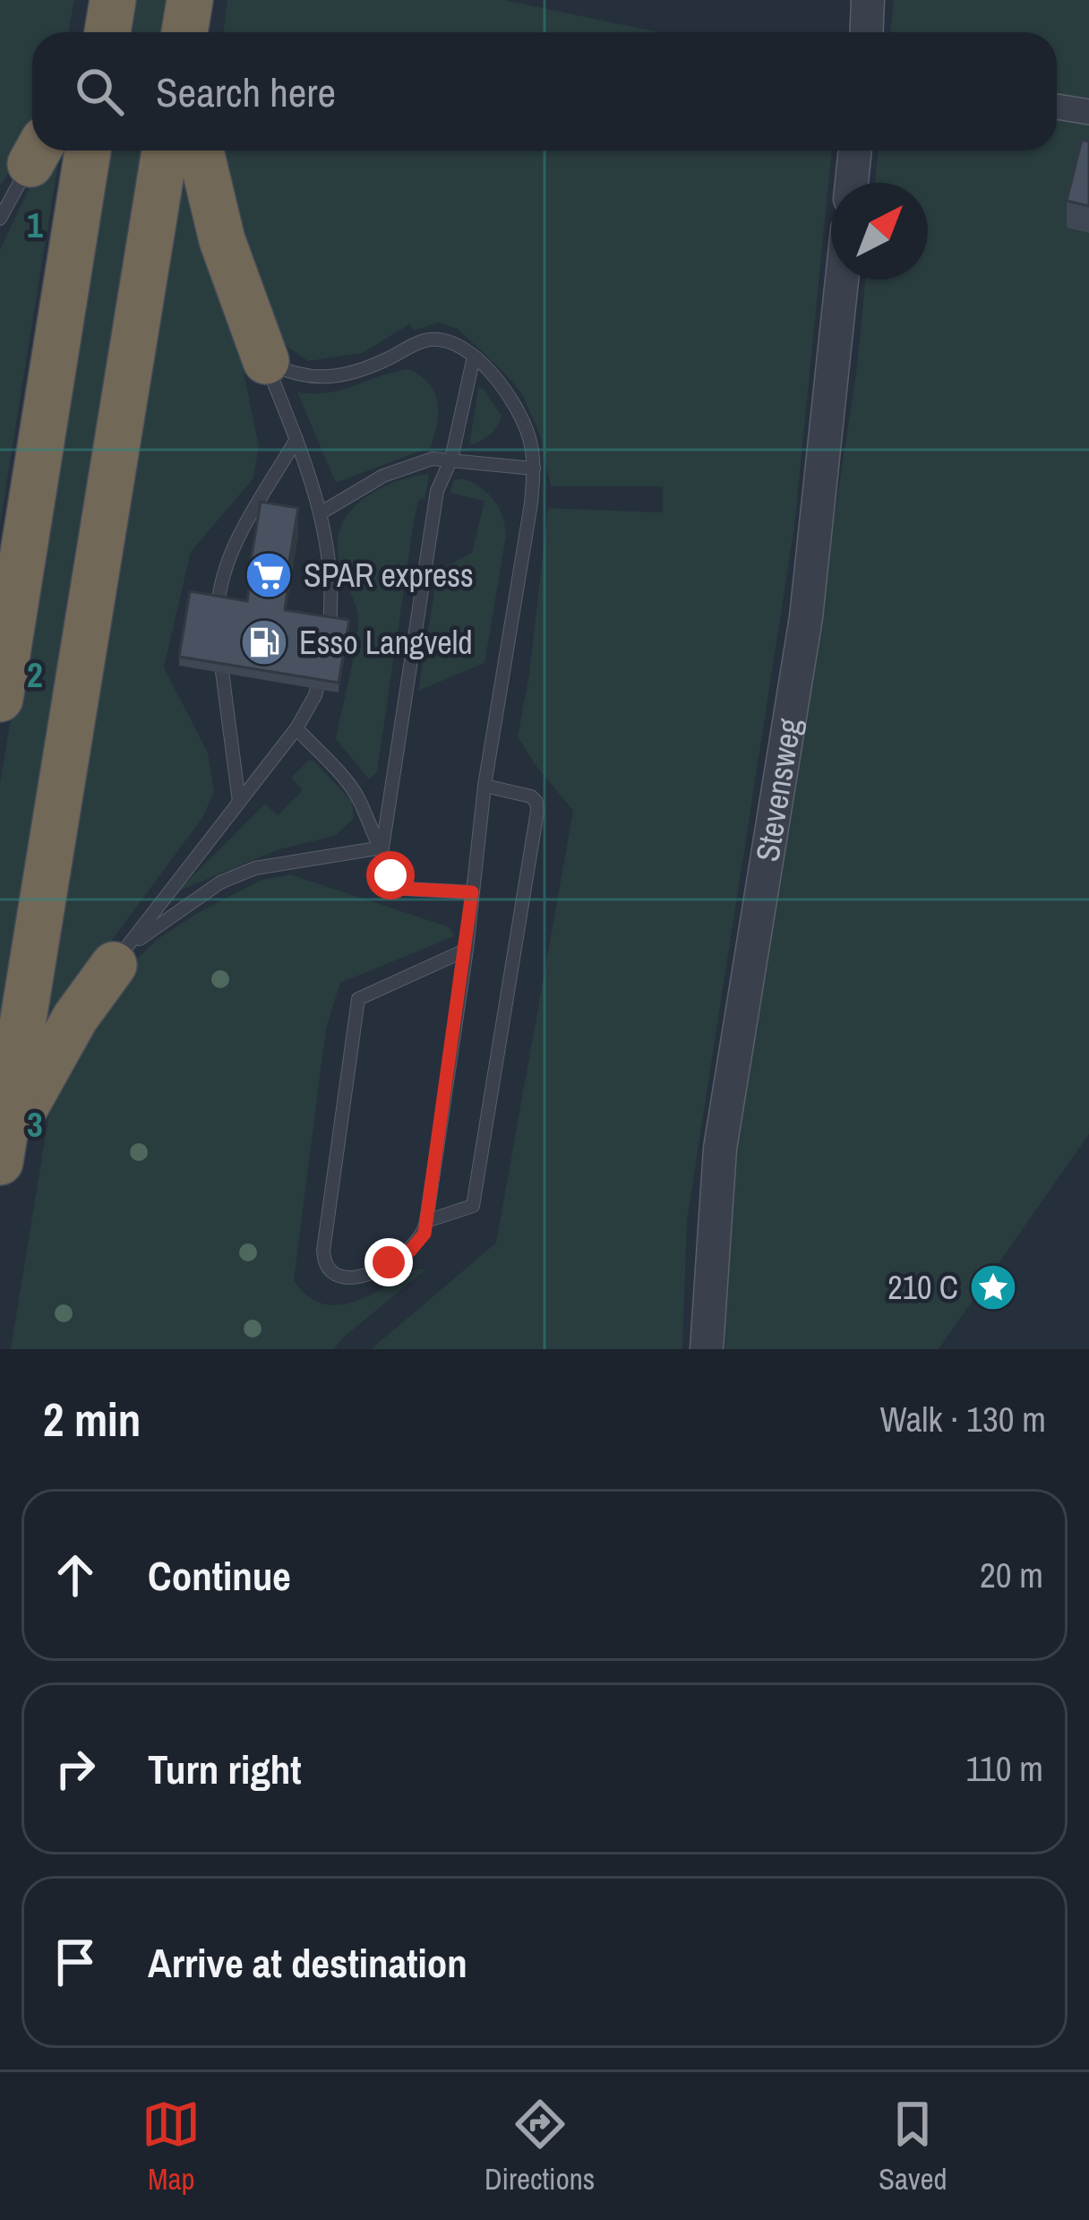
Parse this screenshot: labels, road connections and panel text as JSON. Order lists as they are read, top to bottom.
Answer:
{
  "streets": {
    "street": ["Stevensweg"]
  },
  "places": {
    "supermarket": ["SPAR express"],
    "fuel station": ["Esso Langveld"],
    "place": ["210 C"]
  },
  "north": "top right",
  "page": {
    "search": "Search here",
    "heading": ["2 min", "Walk · 130 m"],
    "list": [
      ["Continue", "20 m"],
      ["Turn right", "110 m"],
      "Arrive at destination"
    ],
    "nav": ["Map", "Directions", "Saved"]
  },
  "grid": {
    "rows": ["1", "2", "3"]
  }
}
